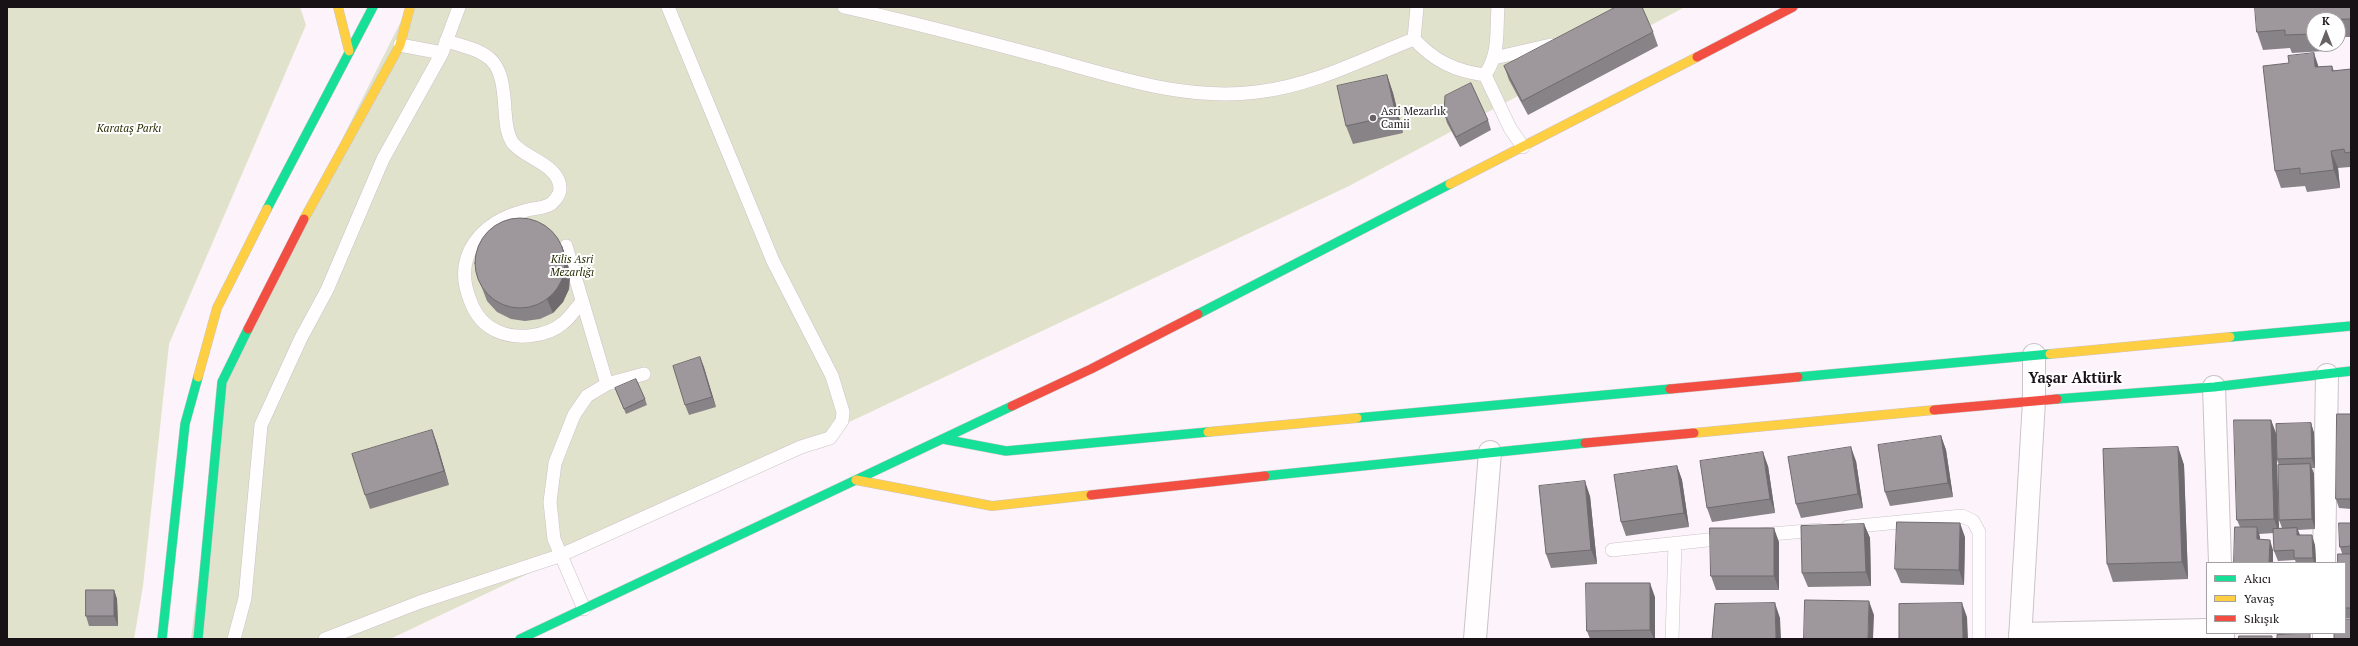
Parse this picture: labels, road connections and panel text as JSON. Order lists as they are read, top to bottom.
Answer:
{
  "districts": ["Yaşar Aktürk"],
  "parks": ["Karataş Parkı", "Kilis Asri Mezarlığı"],
  "places": ["Asri Mezarlık Camii"],
  "legend": ["Akıcı", "Yavaş", "Sıkışık"],
  "north": "top"
}
